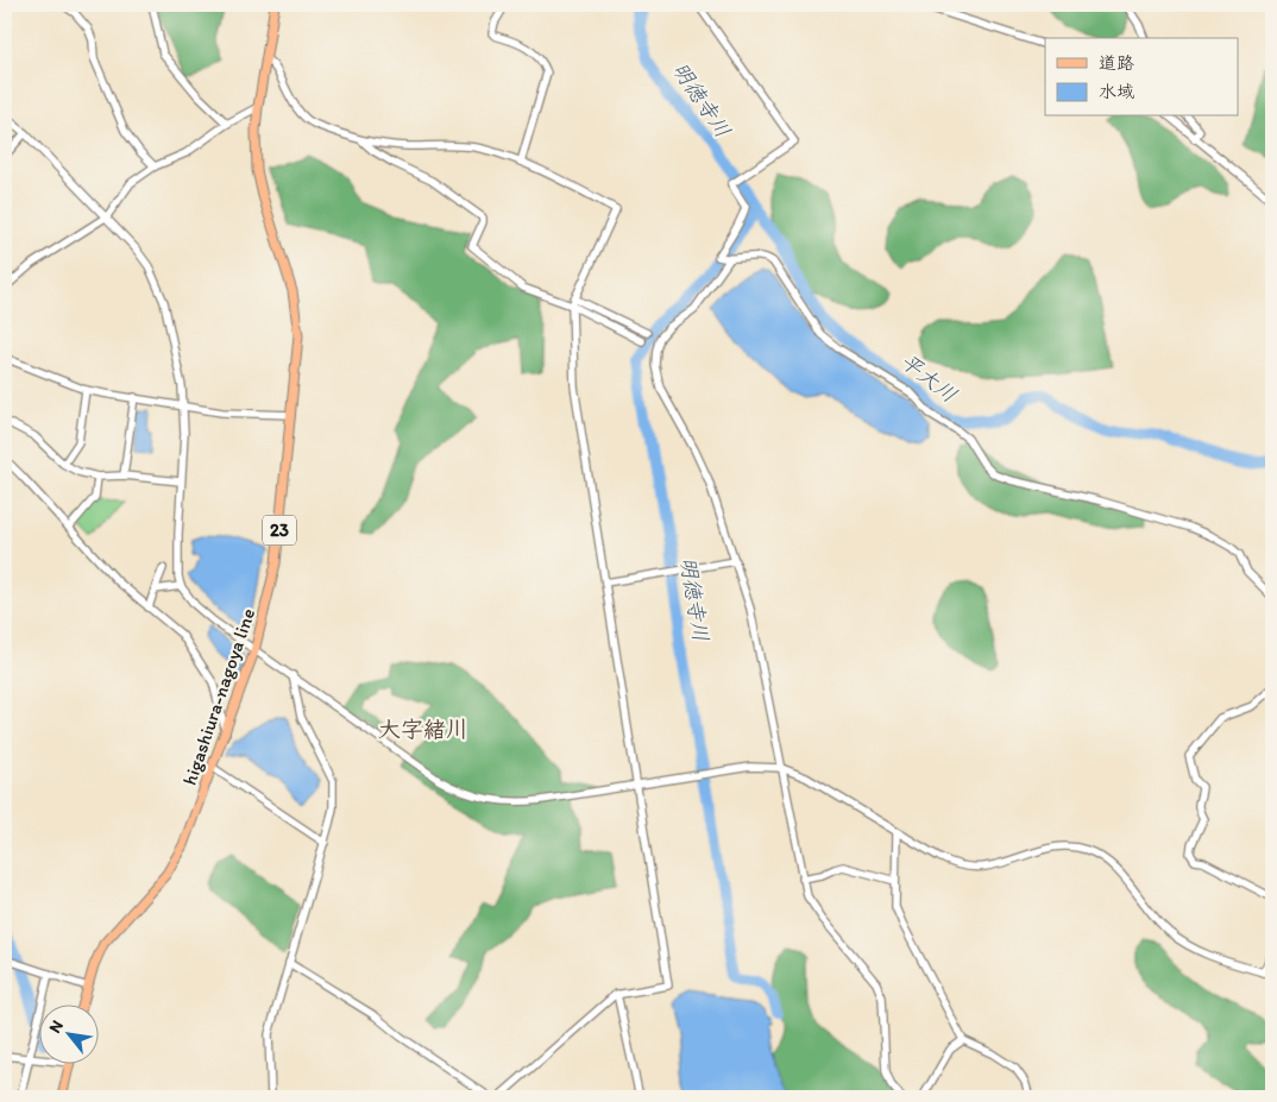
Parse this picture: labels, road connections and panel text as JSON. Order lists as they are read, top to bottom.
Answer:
{
  "streets": {
    "main road": ["23", "higashiura-nagoya line"]
  },
  "districts": ["大字緒川"],
  "water": ["明徳寺川", "平大川"],
  "legend": ["道路", "水域"],
  "north": "top left"
}
